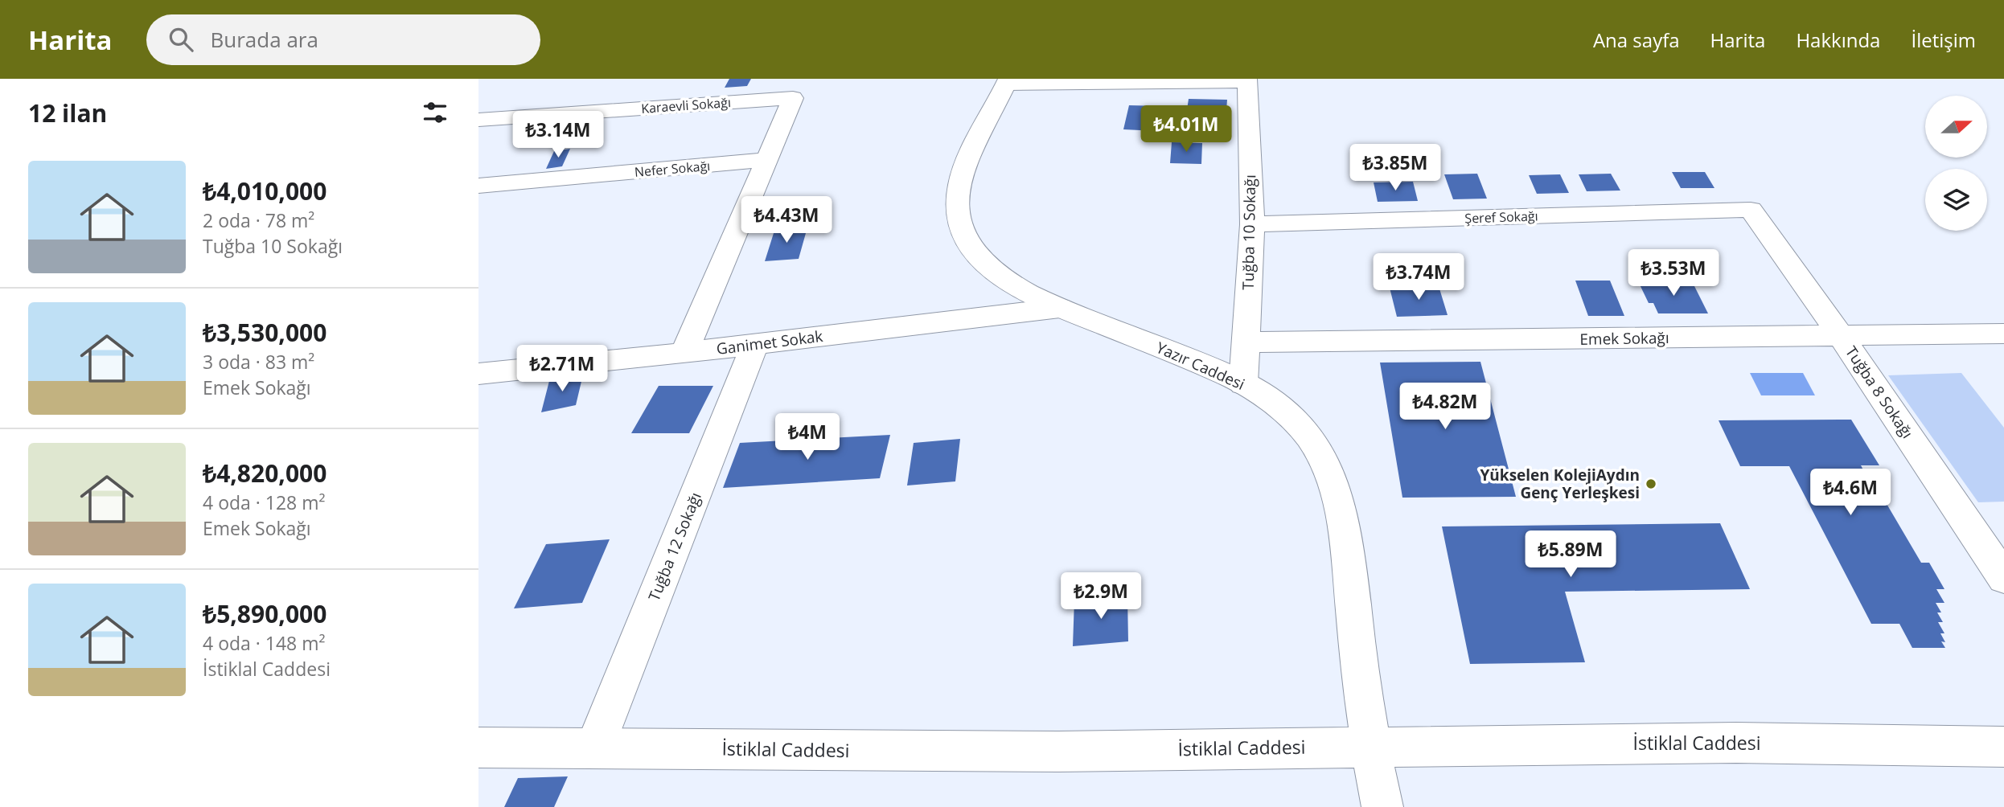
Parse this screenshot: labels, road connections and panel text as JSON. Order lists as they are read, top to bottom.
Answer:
{
  "streets": {
    "street": [
      "Karaevli Sokağı",
      "Nefer Sokağı",
      "Şeref Sokağı",
      "Tuğba 10 Sokağı",
      "Emek Sokağı",
      "Ganimet Sokak",
      "Yazır Caddesi",
      "Tuğba 8 Sokağı",
      "Tuğba 12 Sokağı",
      "İstiklal Caddesi"
    ]
  },
  "crossings": [
    ["Karaevli Sokağı", "Nefer Sokağı"],
    ["Şeref Sokağı", "Tuğba 10 Sokağı"],
    ["Şeref Sokağı", "Tuğba 8 Sokağı"],
    ["Tuğba 10 Sokağı", "Emek Sokağı"],
    ["Tuğba 10 Sokağı", "Yazır Caddesi"],
    ["Emek Sokağı", "Tuğba 8 Sokağı"],
    ["Ganimet Sokak", "Yazır Caddesi"],
    ["Ganimet Sokak", "Tuğba 12 Sokağı"],
    ["Yazır Caddesi", "İstiklal Caddesi"],
    ["Tuğba 12 Sokağı", "İstiklal Caddesi"]
  ],
  "places": ["Yükselen KolejiAydın Genç Yerleşkesi"],
  "north": "right",
  "page": {
    "header": "Harita",
    "search": "Burada ara",
    "nav": [
      "Ana sayfa",
      "Harita",
      "Hakkında",
      "İletişim"
    ],
    "heading": "12 ilan",
    "price": [
      "₺4.01M",
      "₺3.14M",
      "₺3.85M",
      "₺4.43M",
      "₺3.53M",
      "₺3.74M",
      "₺2.71M",
      "₺4.82M",
      "₺4M",
      "₺4.6M",
      "₺5.89M",
      "₺2.9M"
    ],
    "list": [
      {
        "name": "₺4,010,000",
        "note": "2 oda · 78 m² · Tuğba 10 Sokağı"
      },
      {
        "name": "₺3,530,000",
        "note": "3 oda · 83 m² · Emek Sokağı"
      },
      {
        "name": "₺4,820,000",
        "note": "4 oda · 128 m² · Emek Sokağı"
      },
      {
        "name": "₺5,890,000",
        "note": "4 oda · 148 m² · İstiklal Caddesi"
      }
    ]
  }
}
